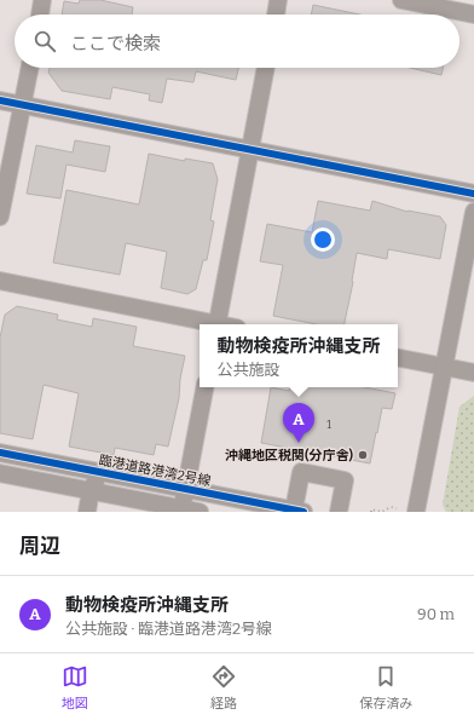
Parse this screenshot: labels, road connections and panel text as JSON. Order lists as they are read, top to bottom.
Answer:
{
  "streets": {
    "street": ["臨港道路港湾2号線"]
  },
  "places": ["沖縄地区税関(分庁舎)"],
  "house_numbers": ["1"],
  "page": {
    "search": "ここで検索",
    "popup": ["動物検疫所沖縄支所", "公共施設"],
    "pins": "A",
    "heading": "周辺",
    "list": [
      {
        "mark": "A",
        "name": "動物検疫所沖縄支所",
        "note": "公共施設 · 臨港道路港湾2号線",
        "value": "90 m"
      }
    ],
    "nav": ["地図", "経路", "保存済み"]
  }
}
